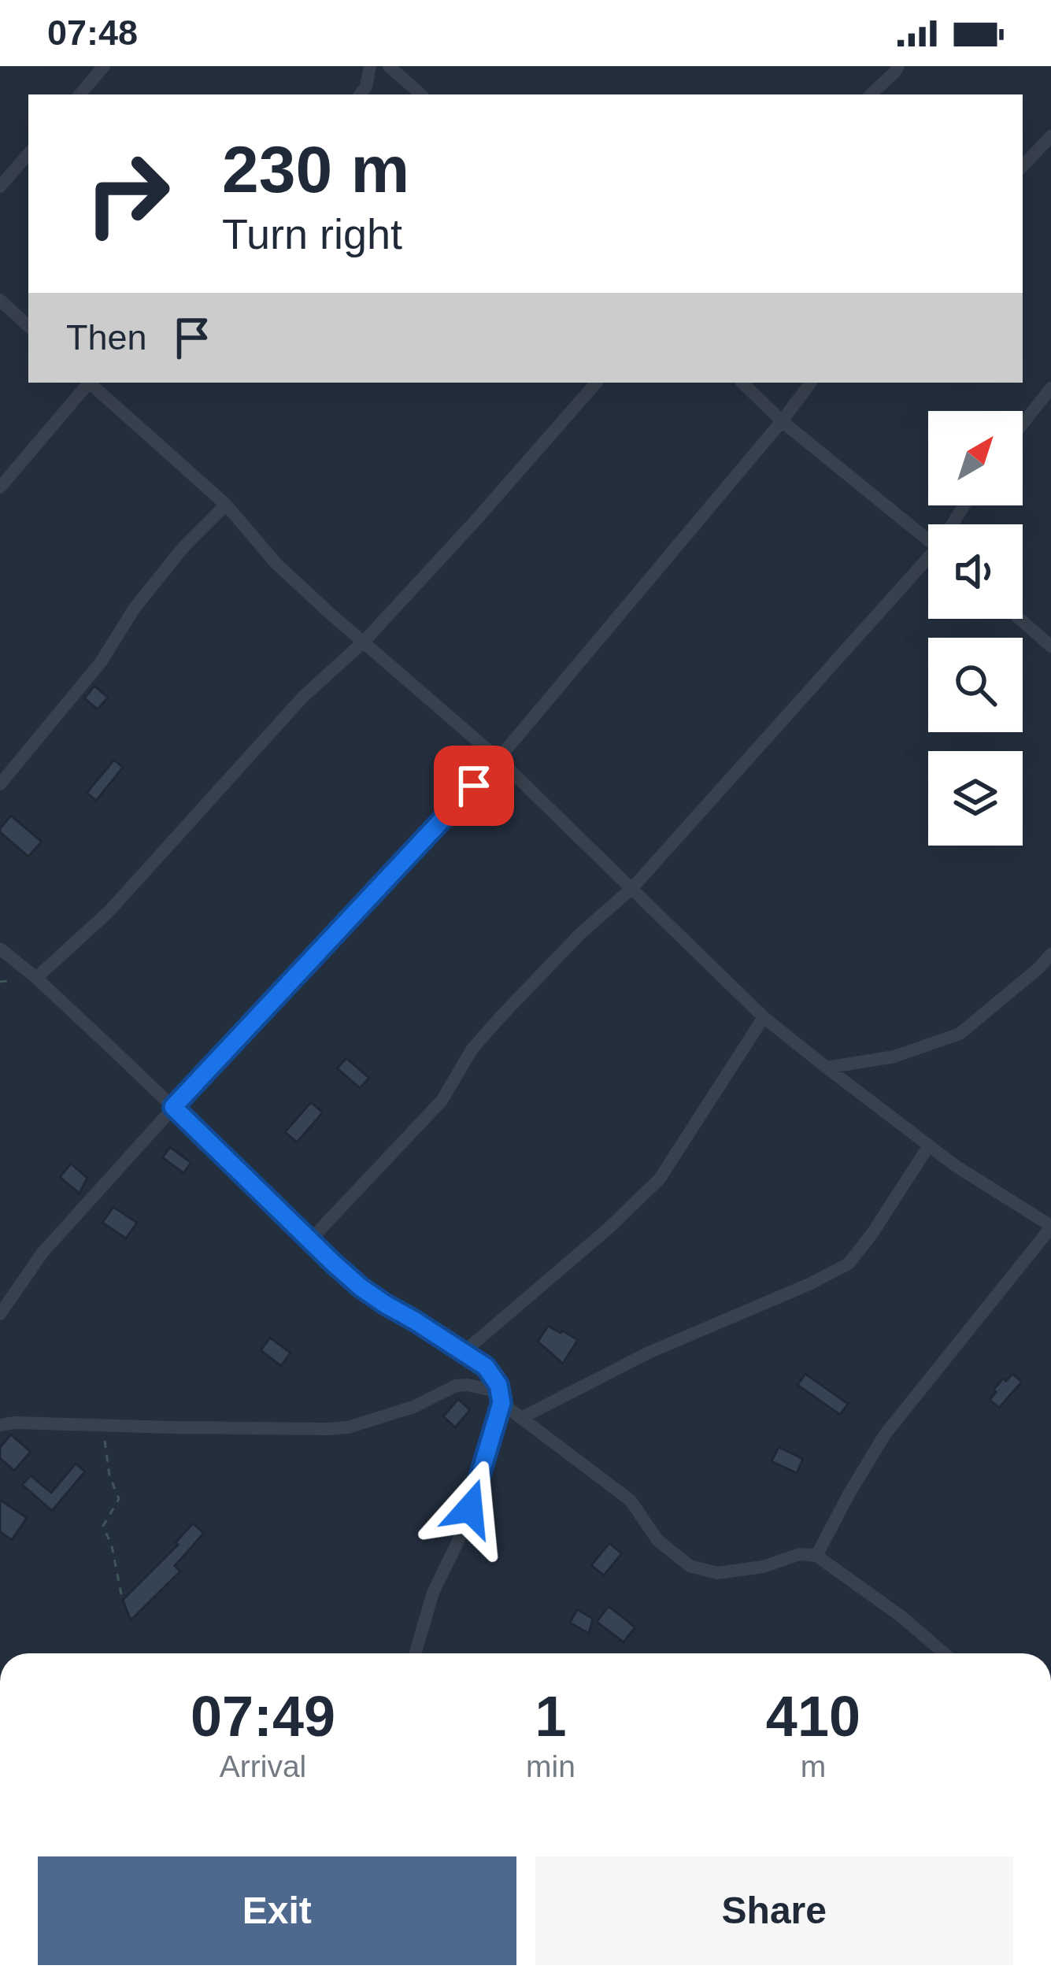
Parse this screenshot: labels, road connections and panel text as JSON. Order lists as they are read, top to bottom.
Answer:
{
  "north": "top right",
  "page": {
    "status": "07:48",
    "turn": ["230 m", "Turn right"],
    "then": "Then",
    "eta": [
      "07:49",
      "Arrival",
      "1",
      "min",
      "410",
      "m"
    ],
    "buttons": ["Exit", "Share"]
  }
}
